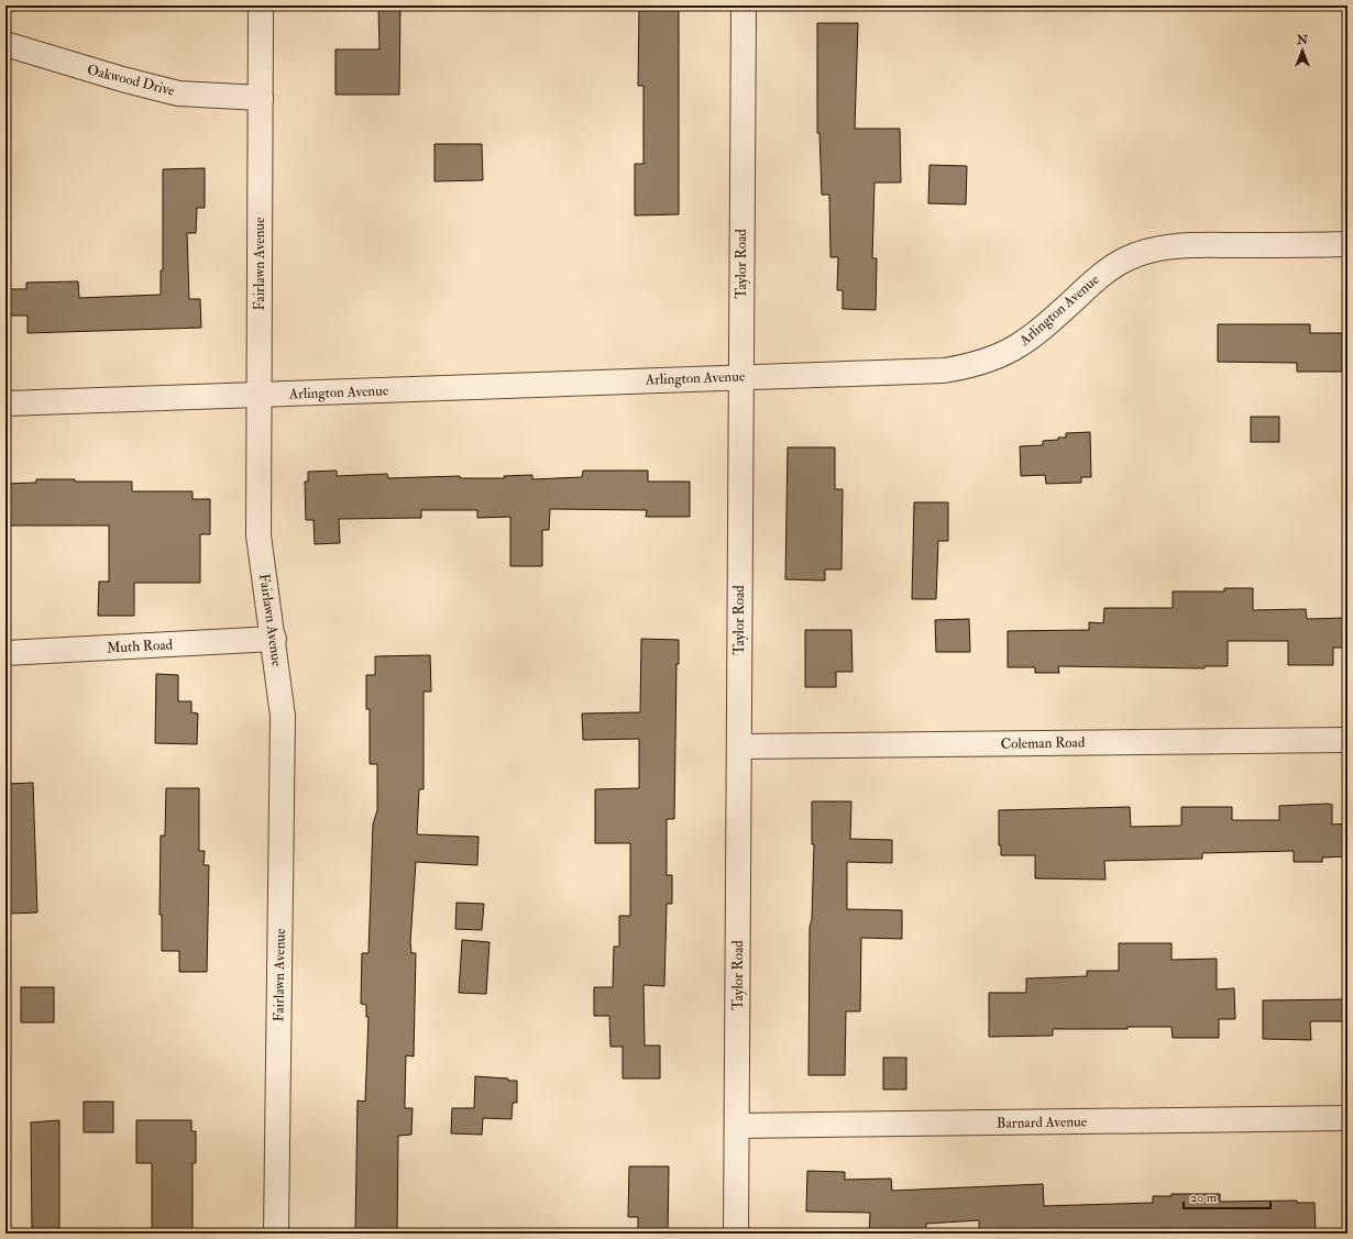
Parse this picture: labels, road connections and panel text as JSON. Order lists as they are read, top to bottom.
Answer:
{
  "streets": {
    "street": [
      "Oakwood Drive",
      "Fairlawn Avenue",
      "Taylor Road",
      "Arlington Avenue",
      "Muth Road",
      "Coleman Road",
      "Barnard Avenue"
    ]
  },
  "crossings": [
    ["Oakwood Drive", "Fairlawn Avenue"],
    ["Fairlawn Avenue", "Arlington Avenue"],
    ["Fairlawn Avenue", "Muth Road"],
    ["Taylor Road", "Arlington Avenue"],
    ["Taylor Road", "Coleman Road"],
    ["Taylor Road", "Barnard Avenue"]
  ],
  "scale_bar": "20 m",
  "north": "top"
}
